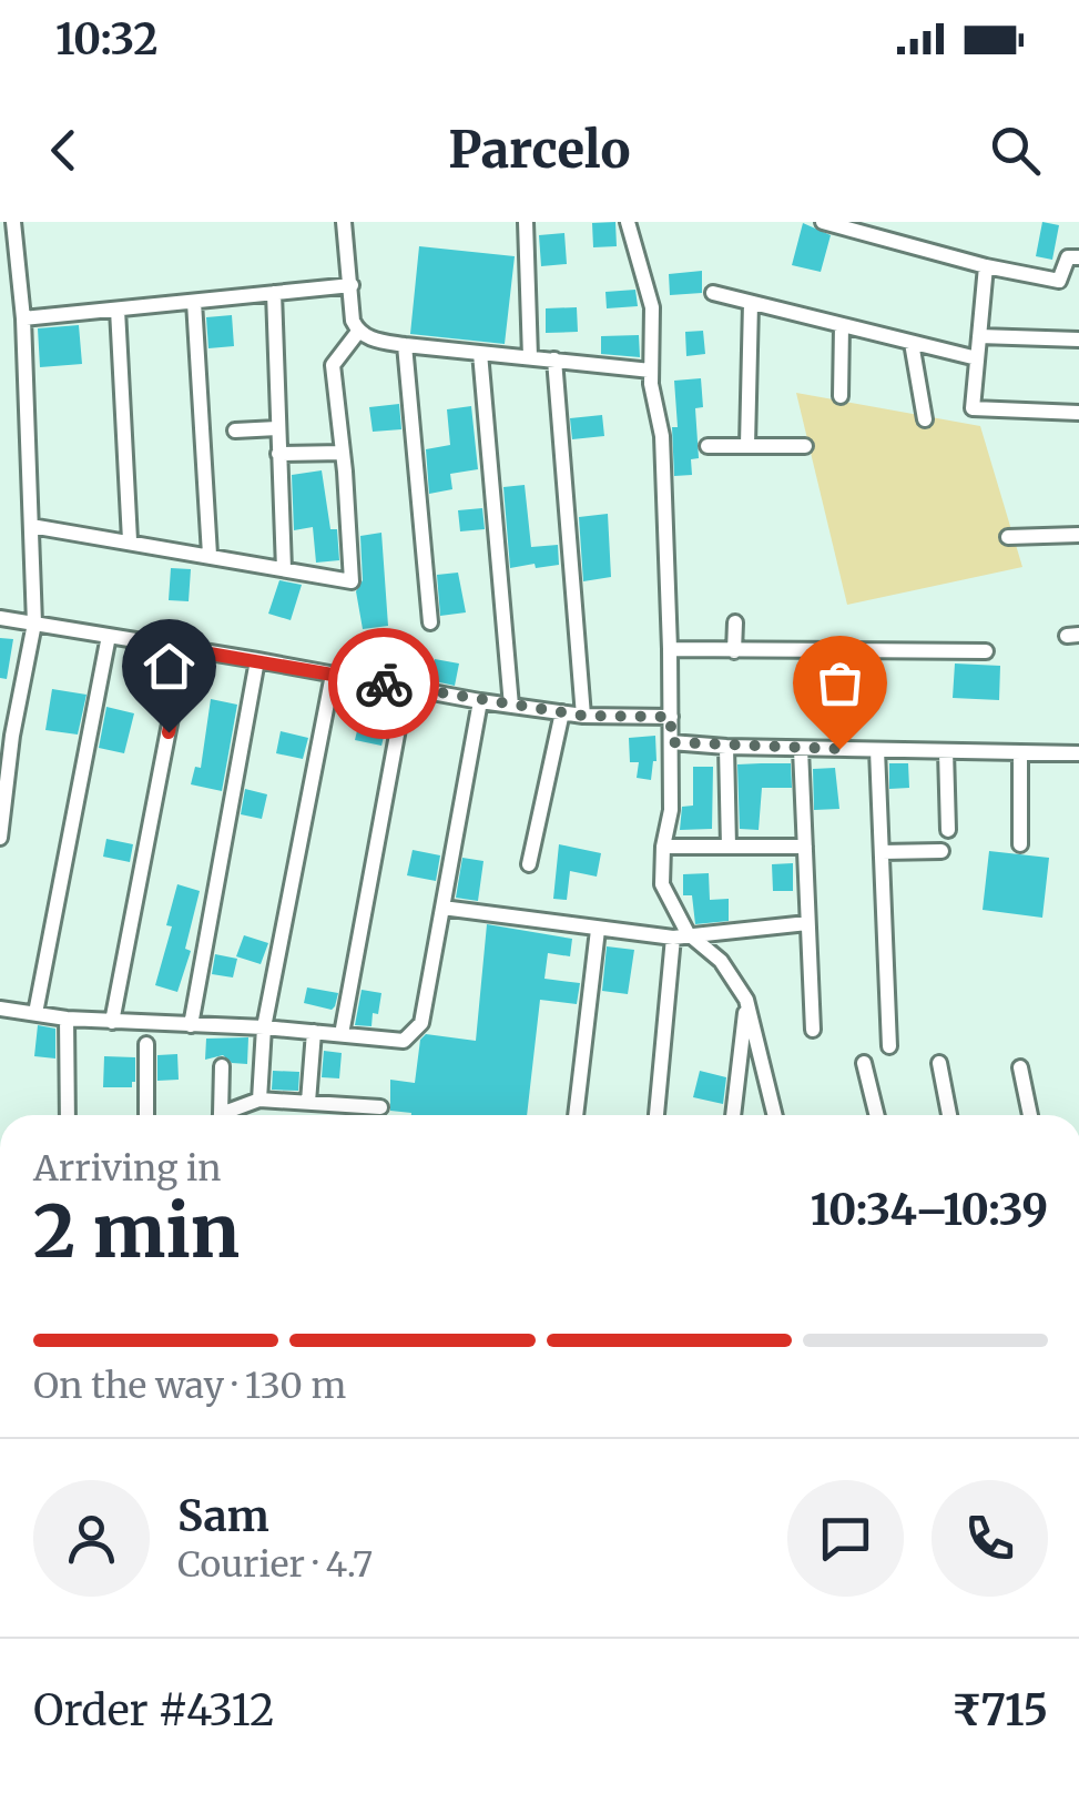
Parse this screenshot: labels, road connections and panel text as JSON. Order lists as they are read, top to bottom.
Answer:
{
  "page": {
    "status": "10:32",
    "header": "Parcelo",
    "heading": ["2 min", "Arriving in", "10:34–10:39"],
    "panel": [
      "Sam",
      "Courier · 4.7",
      "Order #4312",
      "₹715"
    ],
    "bar": "On the way · 130 m"
  }
}
